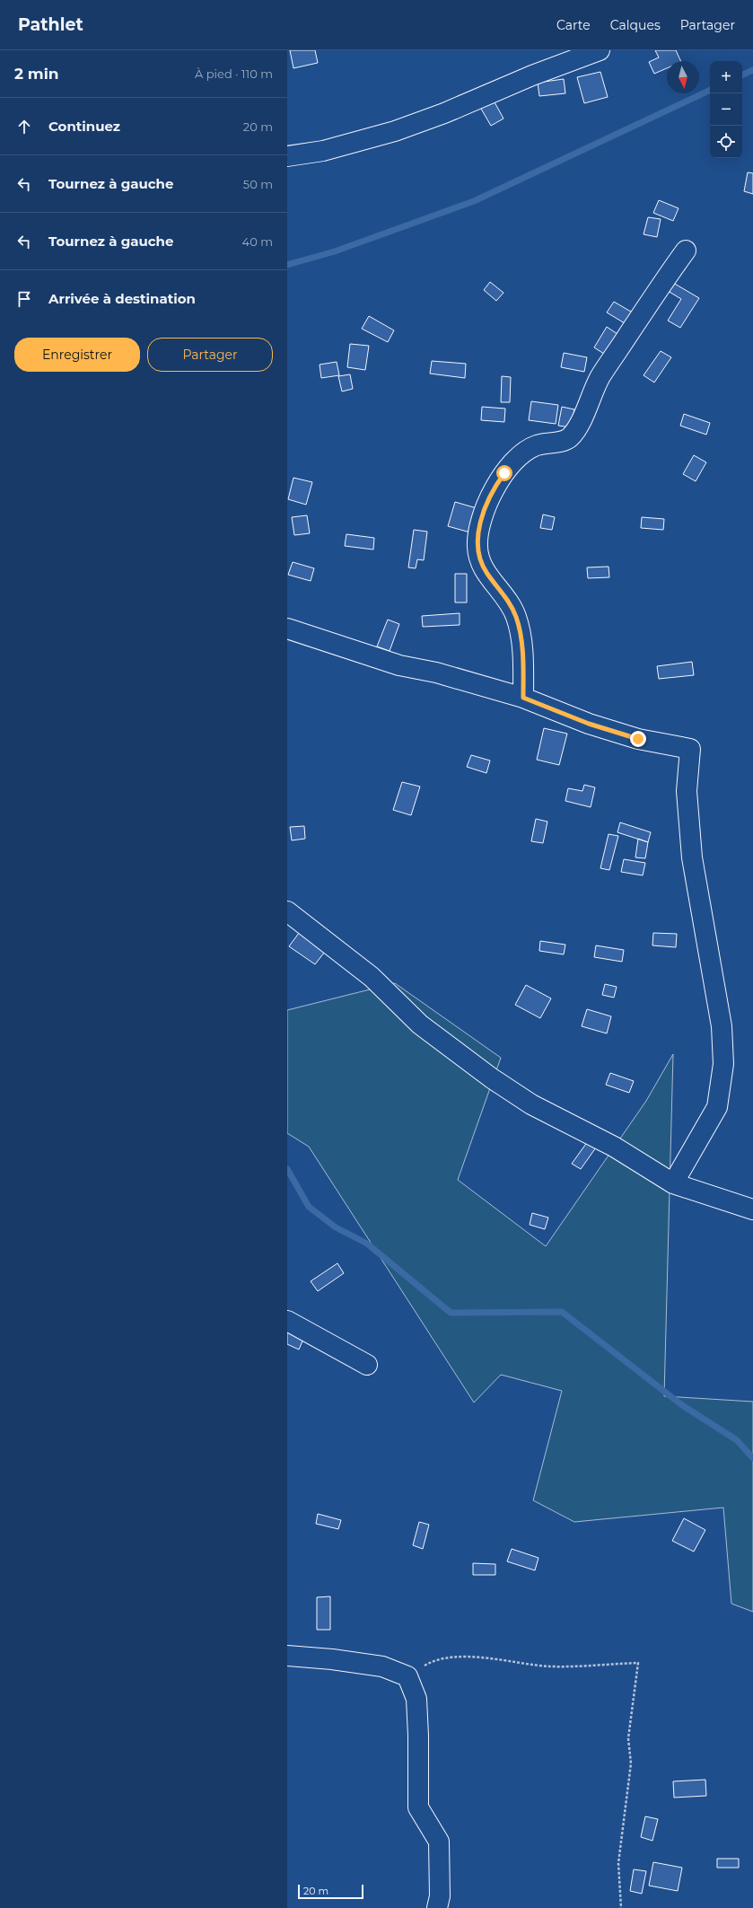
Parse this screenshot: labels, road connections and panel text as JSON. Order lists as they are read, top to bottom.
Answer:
{
  "scale_bar": "20 m",
  "north": "bottom",
  "page": {
    "header": "Pathlet",
    "nav": ["Carte", "Calques", "Partager"],
    "heading": ["2 min", "À pied · 110 m"],
    "map_buttons": ["+", "−"],
    "list": [
      ["Continuez", "20 m"],
      ["Tournez à gauche", "50 m"],
      ["Tournez à gauche", "40 m"],
      "Arrivée à destination"
    ],
    "buttons": ["Enregistrer", "Partager"],
    "scale": "20 m"
  }
}
